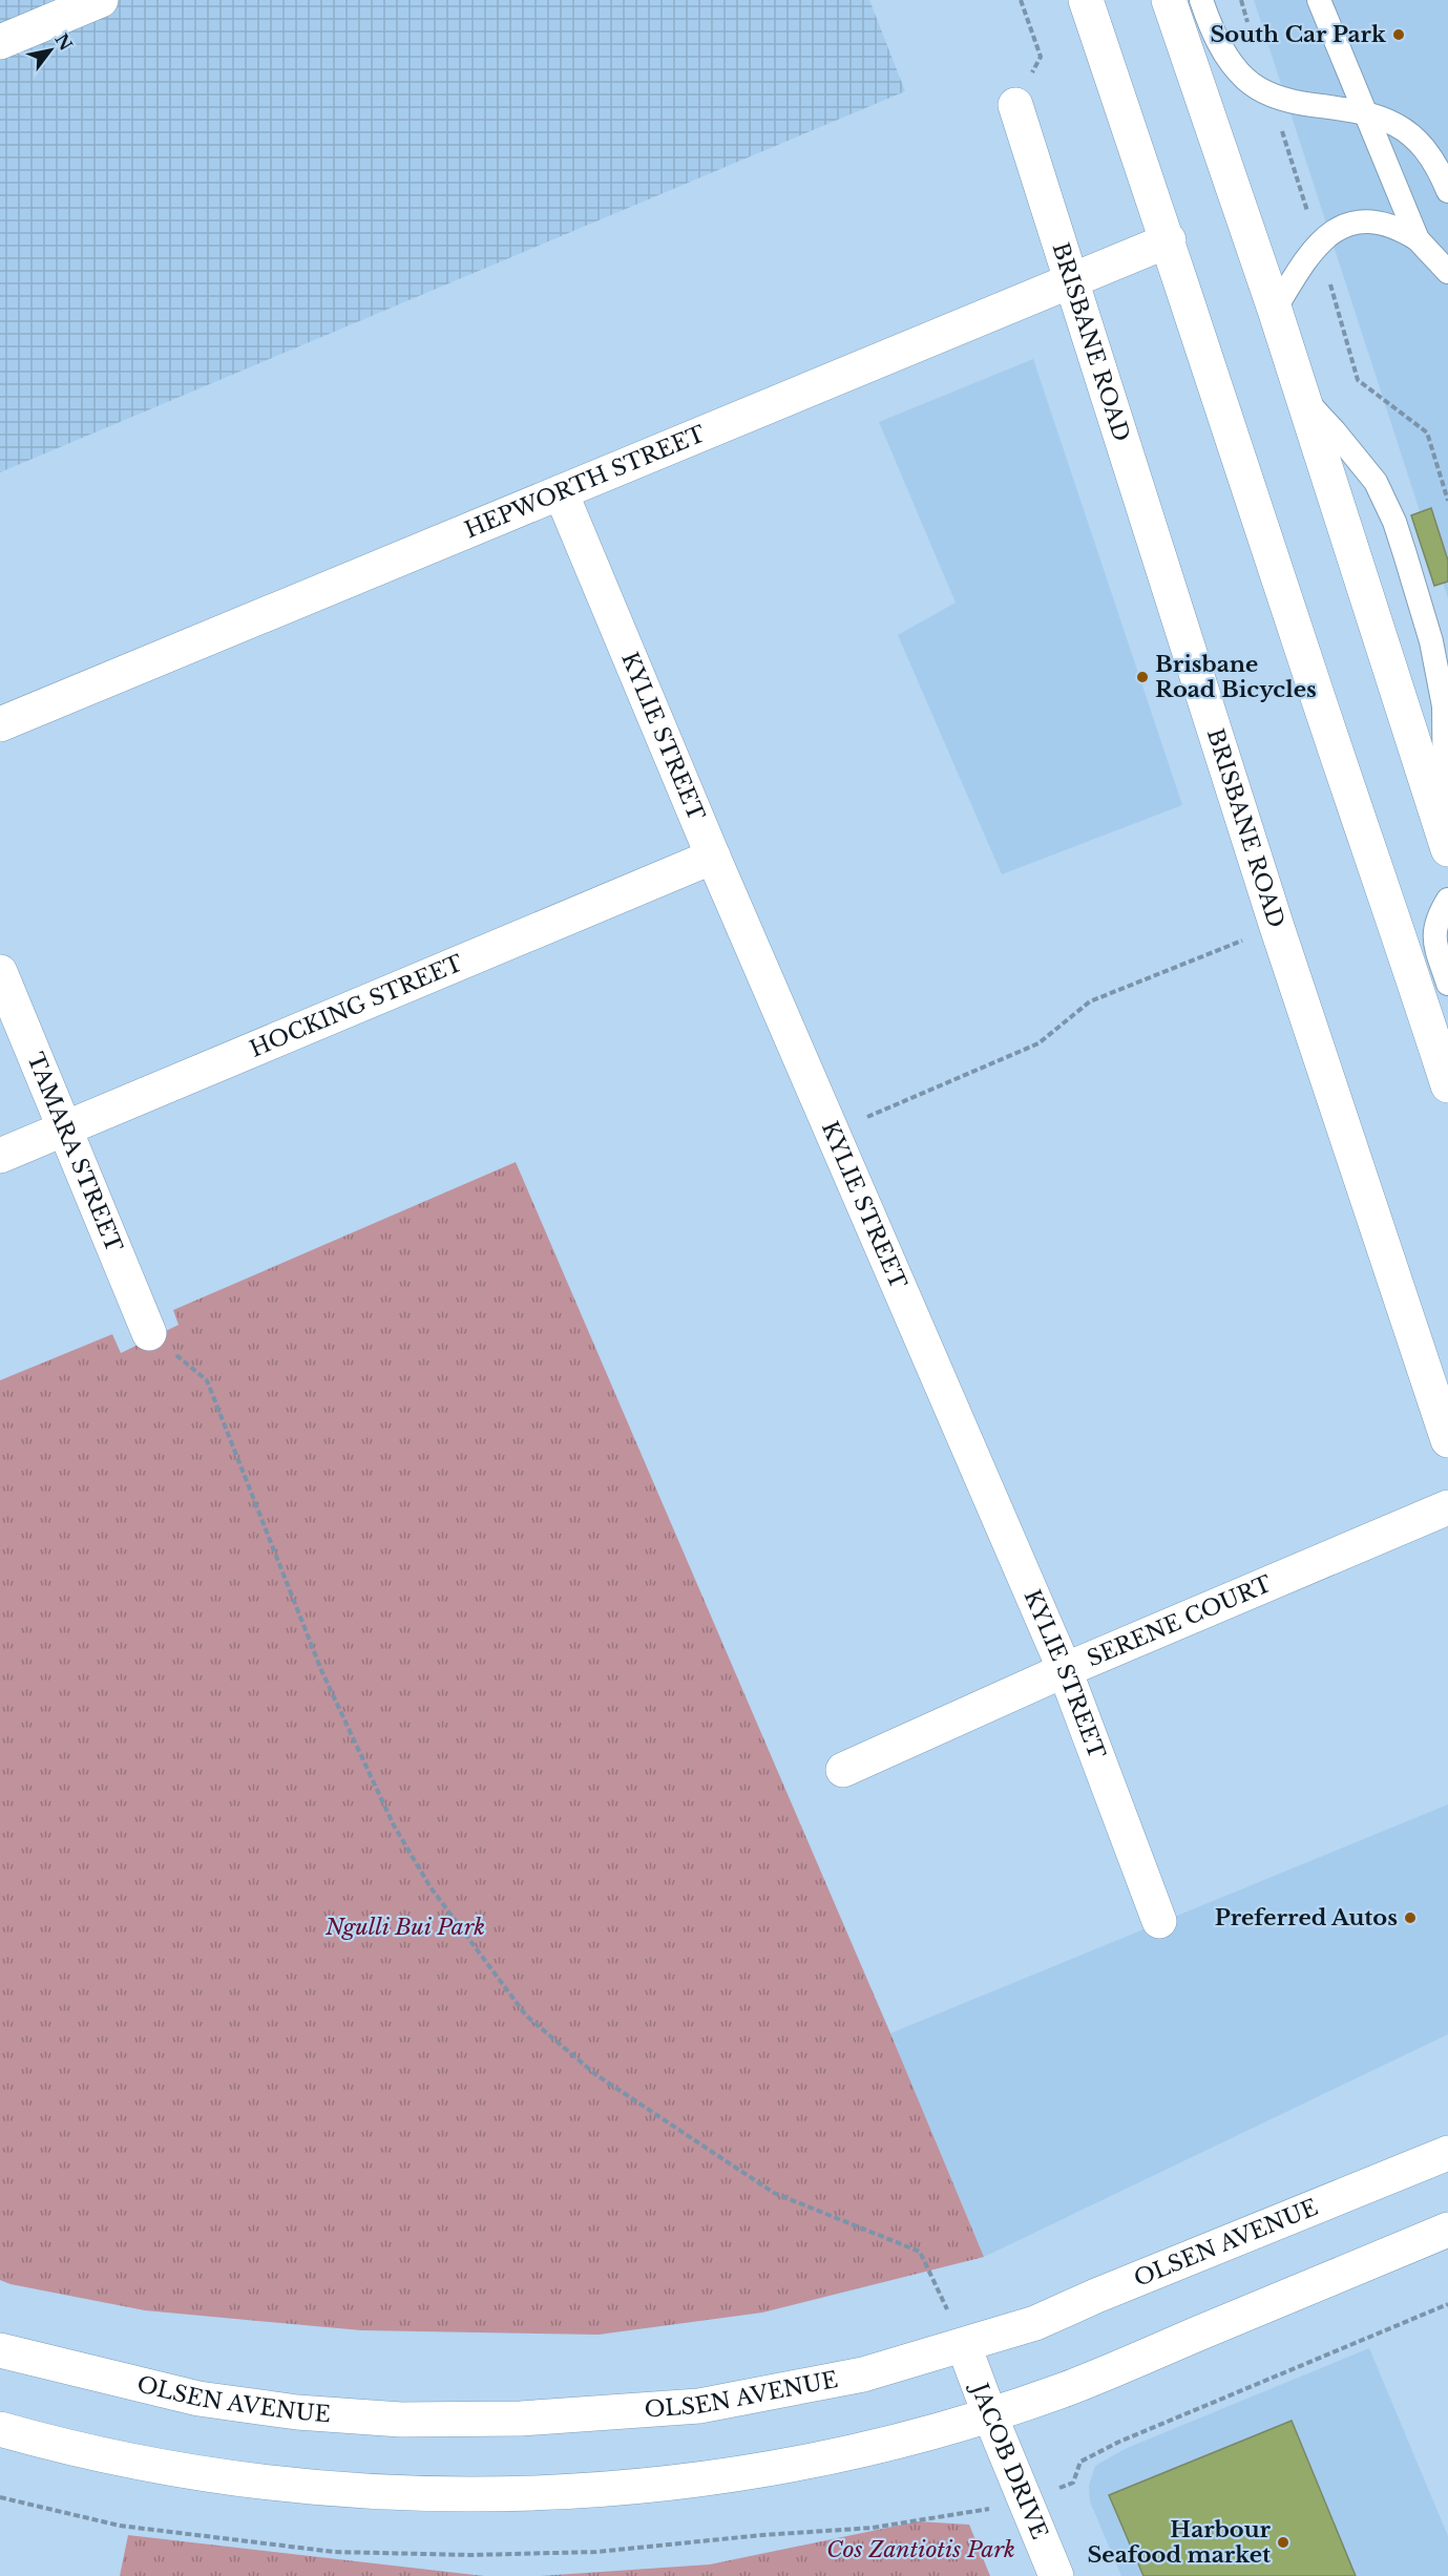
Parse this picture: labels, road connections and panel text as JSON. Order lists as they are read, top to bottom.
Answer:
{
  "streets": {
    "main road": [
      "BRISBANE ROAD",
      "HEPWORTH STREET",
      "KYLIE STREET",
      "HOCKING STREET",
      "TAMARA STREET",
      "SERENE COURT",
      "OLSEN AVENUE",
      "JACOB DRIVE"
    ]
  },
  "crossings": [
    ["BRISBANE ROAD", "HEPWORTH STREET"],
    ["HEPWORTH STREET", "KYLIE STREET"],
    ["KYLIE STREET", "HOCKING STREET"],
    ["KYLIE STREET", "SERENE COURT"],
    ["HOCKING STREET", "TAMARA STREET"],
    ["OLSEN AVENUE", "JACOB DRIVE"]
  ],
  "parks": ["Ngulli Bui Park", "Cos Zantiotis Park"],
  "places": [
    "South Car Park",
    "Brisbane Road Bicycles",
    "Preferred Autos",
    "Harbour Seafood market"
  ],
  "north": "top right"
}
